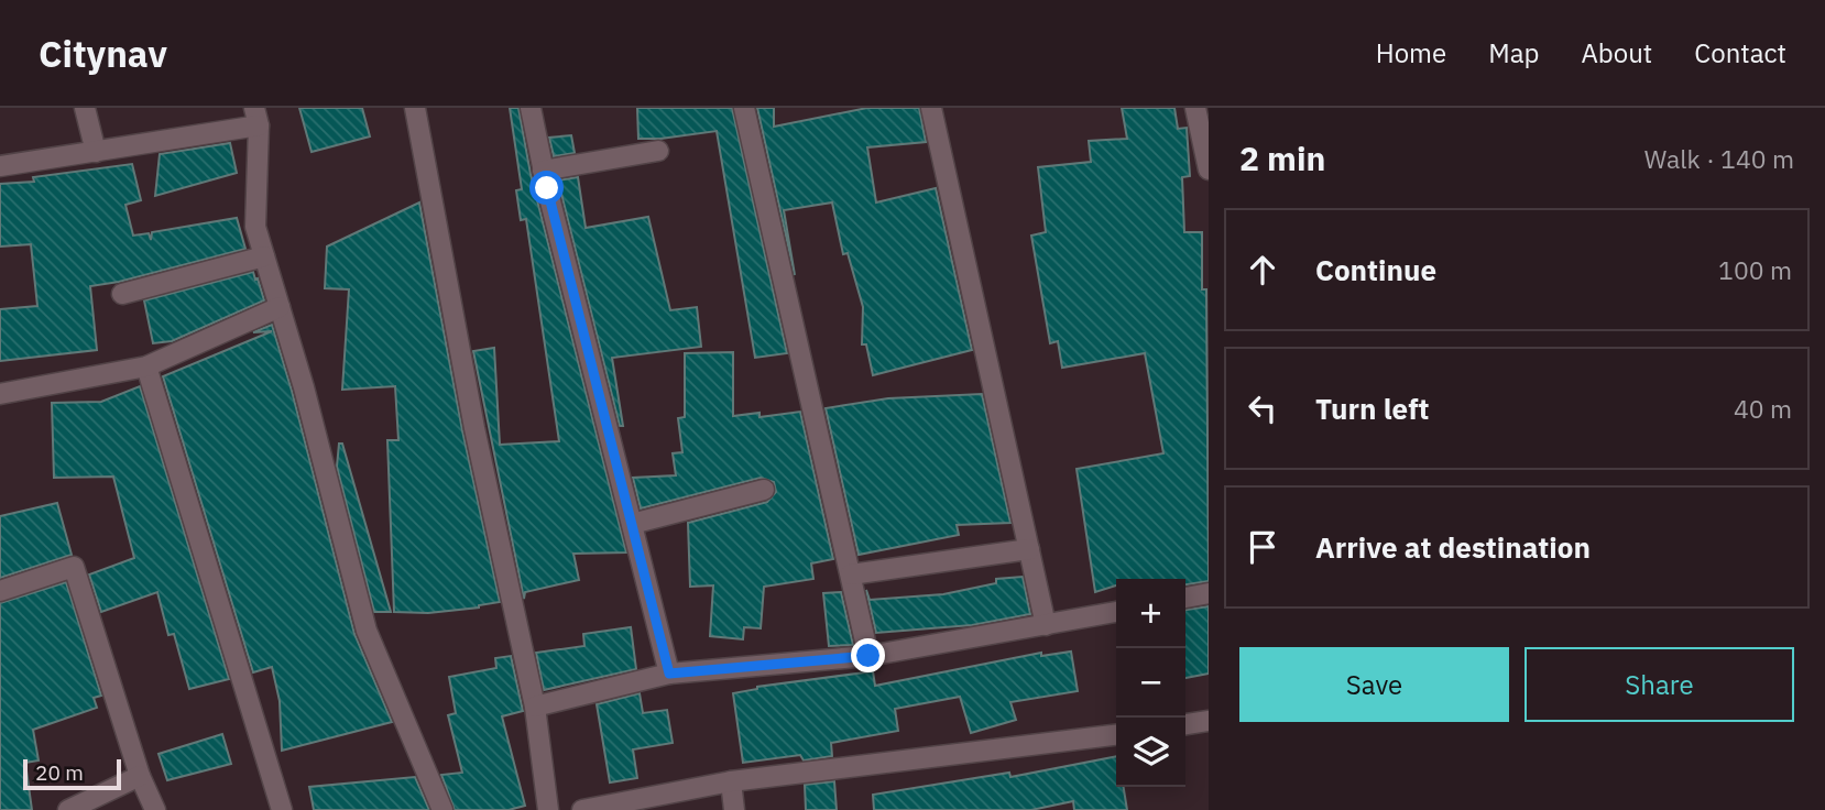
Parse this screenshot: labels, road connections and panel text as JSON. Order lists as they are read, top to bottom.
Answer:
{
  "scale_bar": "20 m",
  "page": {
    "header": "Citynav",
    "nav": [
      "Home",
      "Map",
      "About",
      "Contact"
    ],
    "heading": ["2 min", "Walk · 140 m"],
    "list": [
      ["Continue", "100 m"],
      ["Turn left", "40 m"],
      "Arrive at destination"
    ],
    "map_buttons": ["+", "−"],
    "buttons": ["Save", "Share"],
    "scale": "20 m"
  }
}
